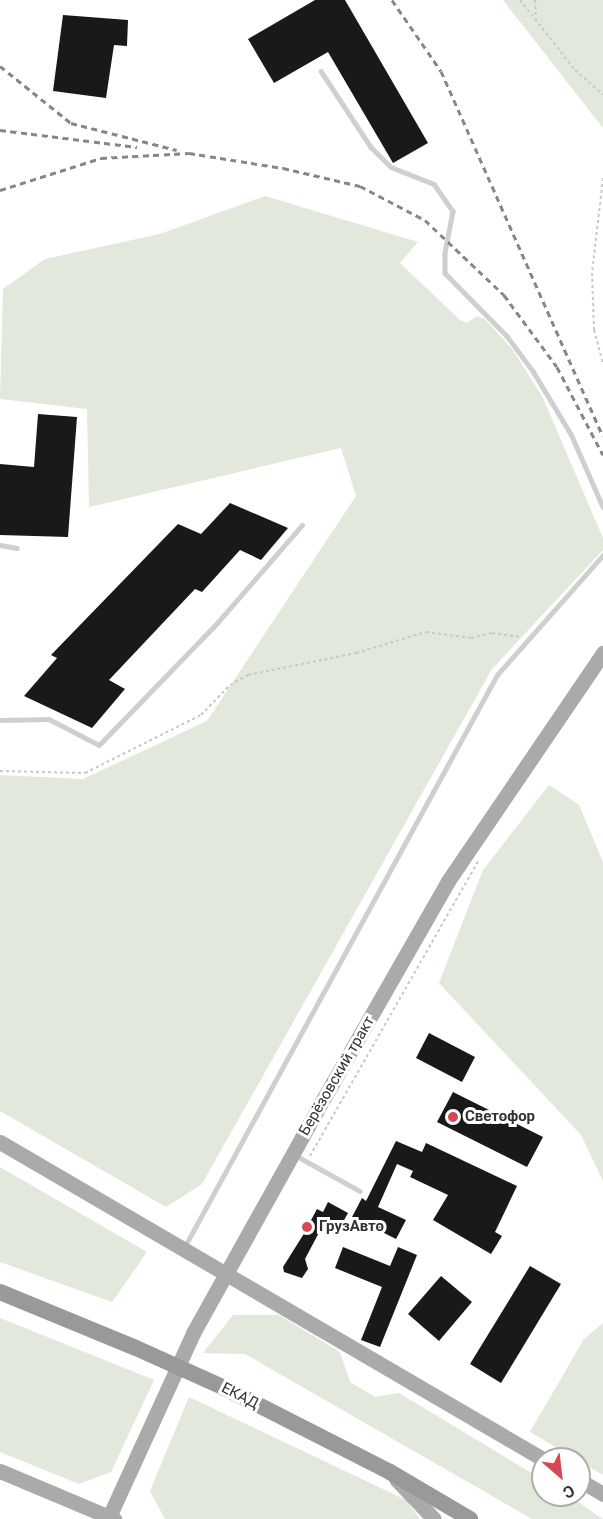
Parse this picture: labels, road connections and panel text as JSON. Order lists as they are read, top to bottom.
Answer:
{
  "streets": {
    "highway": ["ЕКАД"],
    "main road": ["Берёзовский тракт"]
  },
  "places": ["Светофор", "ГрузАвто"],
  "north": "bottom right"
}
